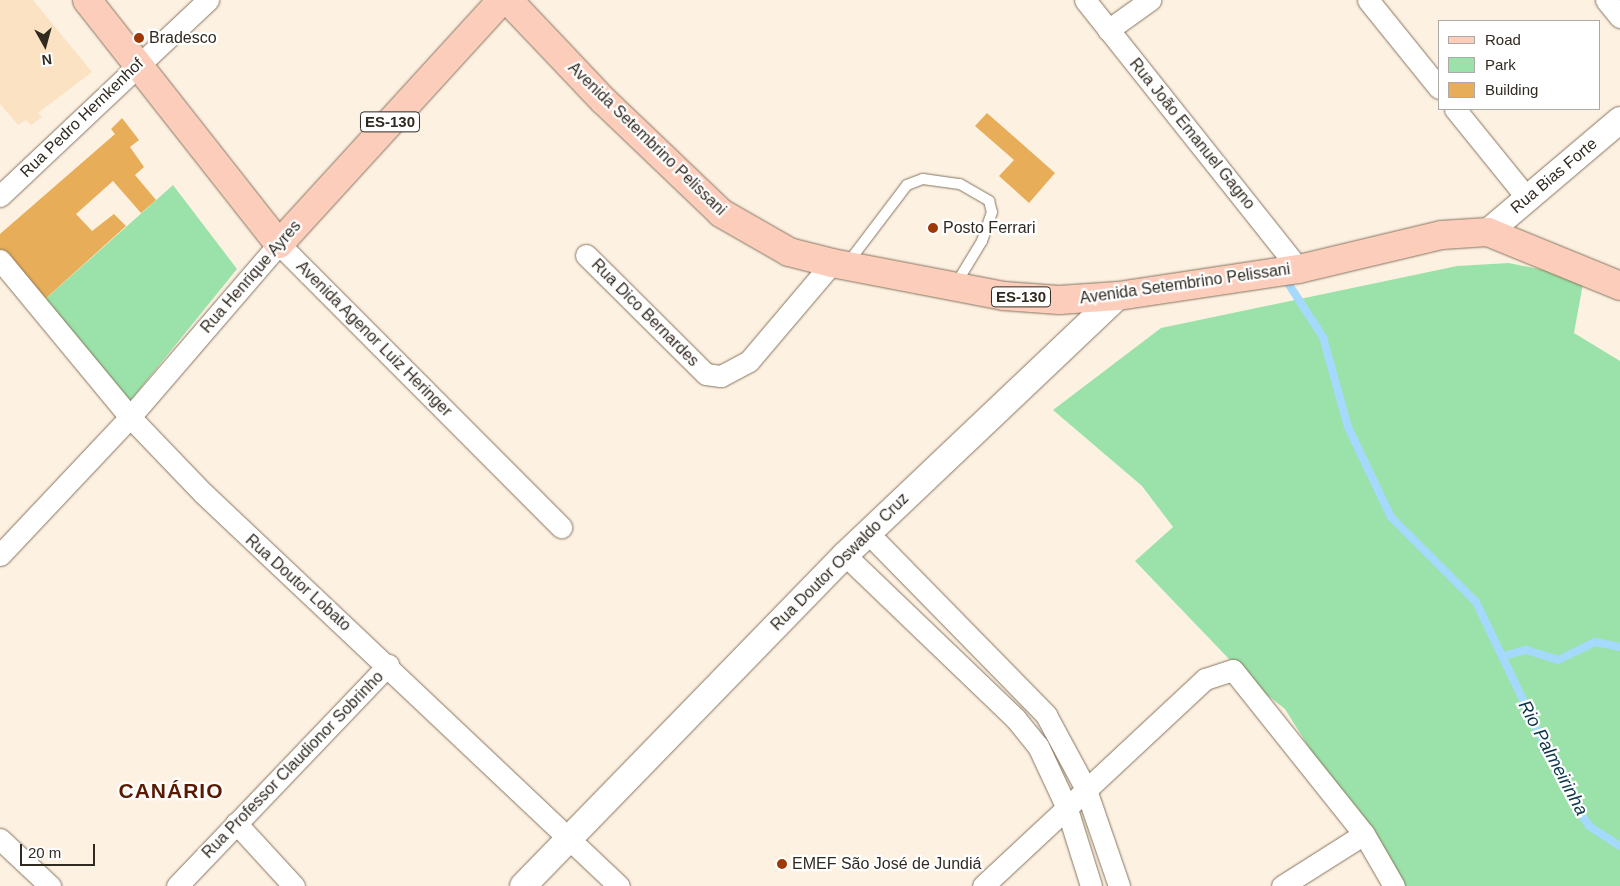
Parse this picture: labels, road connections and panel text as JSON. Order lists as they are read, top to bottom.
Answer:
{
  "streets": {
    "main road": [
      "ES-130",
      "Avenida Setembrino Pelissani",
      "Rua Henrique Ayres",
      "Avenida Agenor Luiz Heringer"
    ],
    "street": [
      "Rua Pedro Hernkenhof",
      "Rua João Emanuel Gagno",
      "Rua Bias Forte",
      "Rua Dico Bernardes",
      "Rua Doutor Oswaldo Cruz",
      "Rua Doutor Lobato",
      "Rua Professor Claudionor Sobrinho"
    ]
  },
  "crossings": [
    ["Rua Pedro Hernkenhof", "Avenida Agenor Luiz Heringer"],
    ["Rua João Emanuel Gagno", "Avenida Setembrino Pelissani"],
    ["Avenida Setembrino Pelissani", "Rua Bias Forte"],
    ["Avenida Setembrino Pelissani", "Rua Dico Bernardes"],
    ["Avenida Setembrino Pelissani", "Rua Doutor Oswaldo Cruz"],
    ["Rua Henrique Ayres", "Avenida Agenor Luiz Heringer"],
    ["Rua Henrique Ayres", "Rua Doutor Lobato"],
    ["Rua Doutor Oswaldo Cruz", "Rua Doutor Lobato"],
    ["Rua Doutor Lobato", "Rua Professor Claudionor Sobrinho"]
  ],
  "districts": ["CANÁRIO"],
  "water": ["Rio Palmeirinha"],
  "places": ["Bradesco", "Posto Ferrari", "EMEF São José de Jundiá"],
  "legend": ["Road", "Park", "Building"],
  "scale_bar": "20 m",
  "north": "bottom"
}
